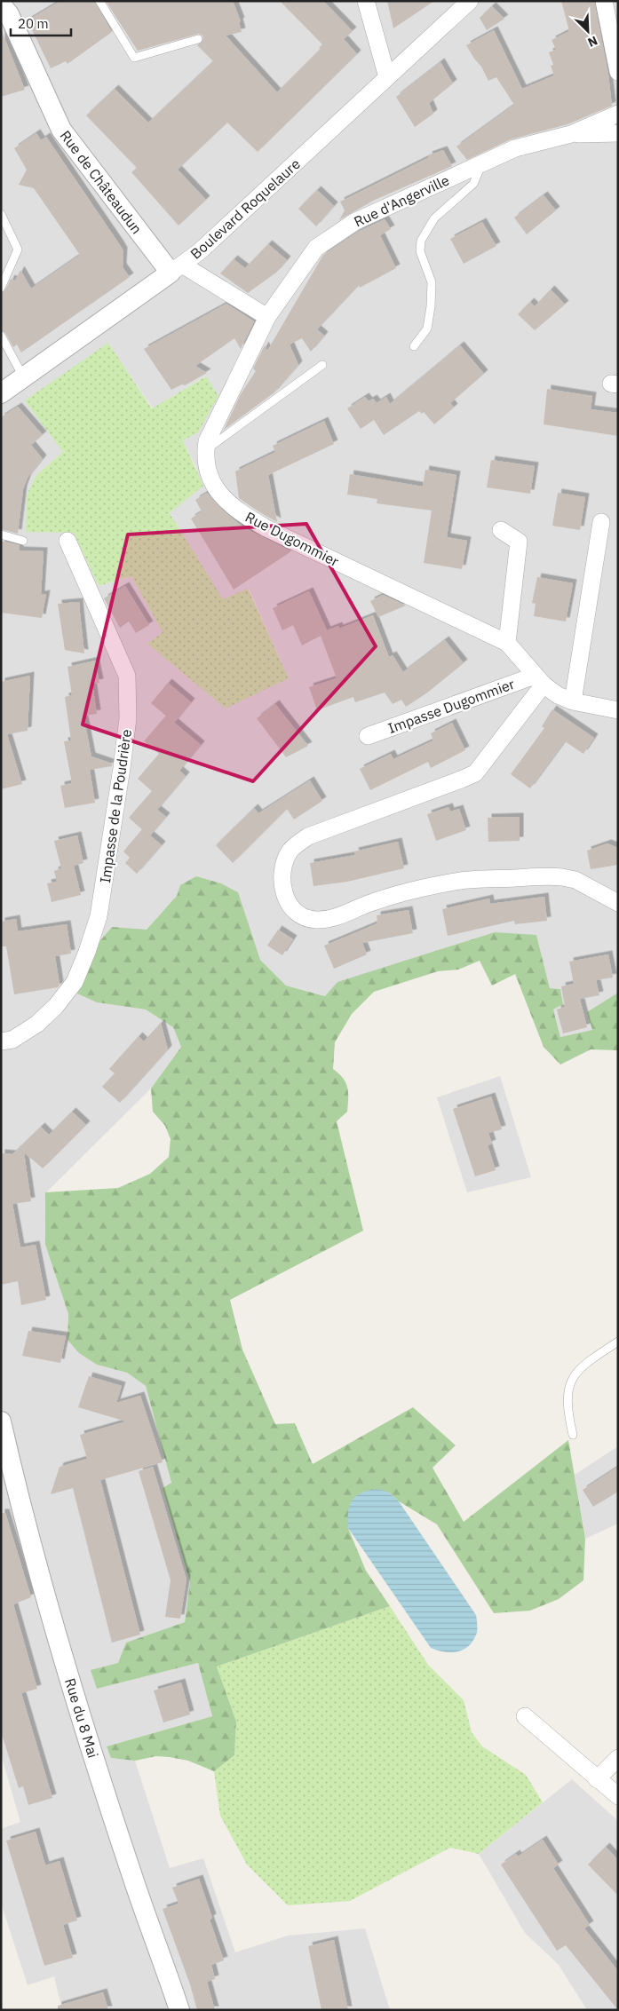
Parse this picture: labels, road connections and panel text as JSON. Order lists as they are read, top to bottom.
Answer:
{
  "streets": {
    "street": [
      "Rue de Châteaudun",
      "Rue d'Angerville",
      "Boulevard Roquelaure",
      "Rue Dugommier",
      "Impasse Dugommier",
      "Impasse de la Poudrière",
      "Rue du 8 Mai"
    ]
  },
  "crossings": [
    ["Rue de Châteaudun", "Boulevard Roquelaure"],
    ["Rue d'Angerville", "Rue Dugommier"],
    ["Rue Dugommier", "Impasse Dugommier"]
  ],
  "scale_bar": "20 m",
  "north": "bottom right"
}
